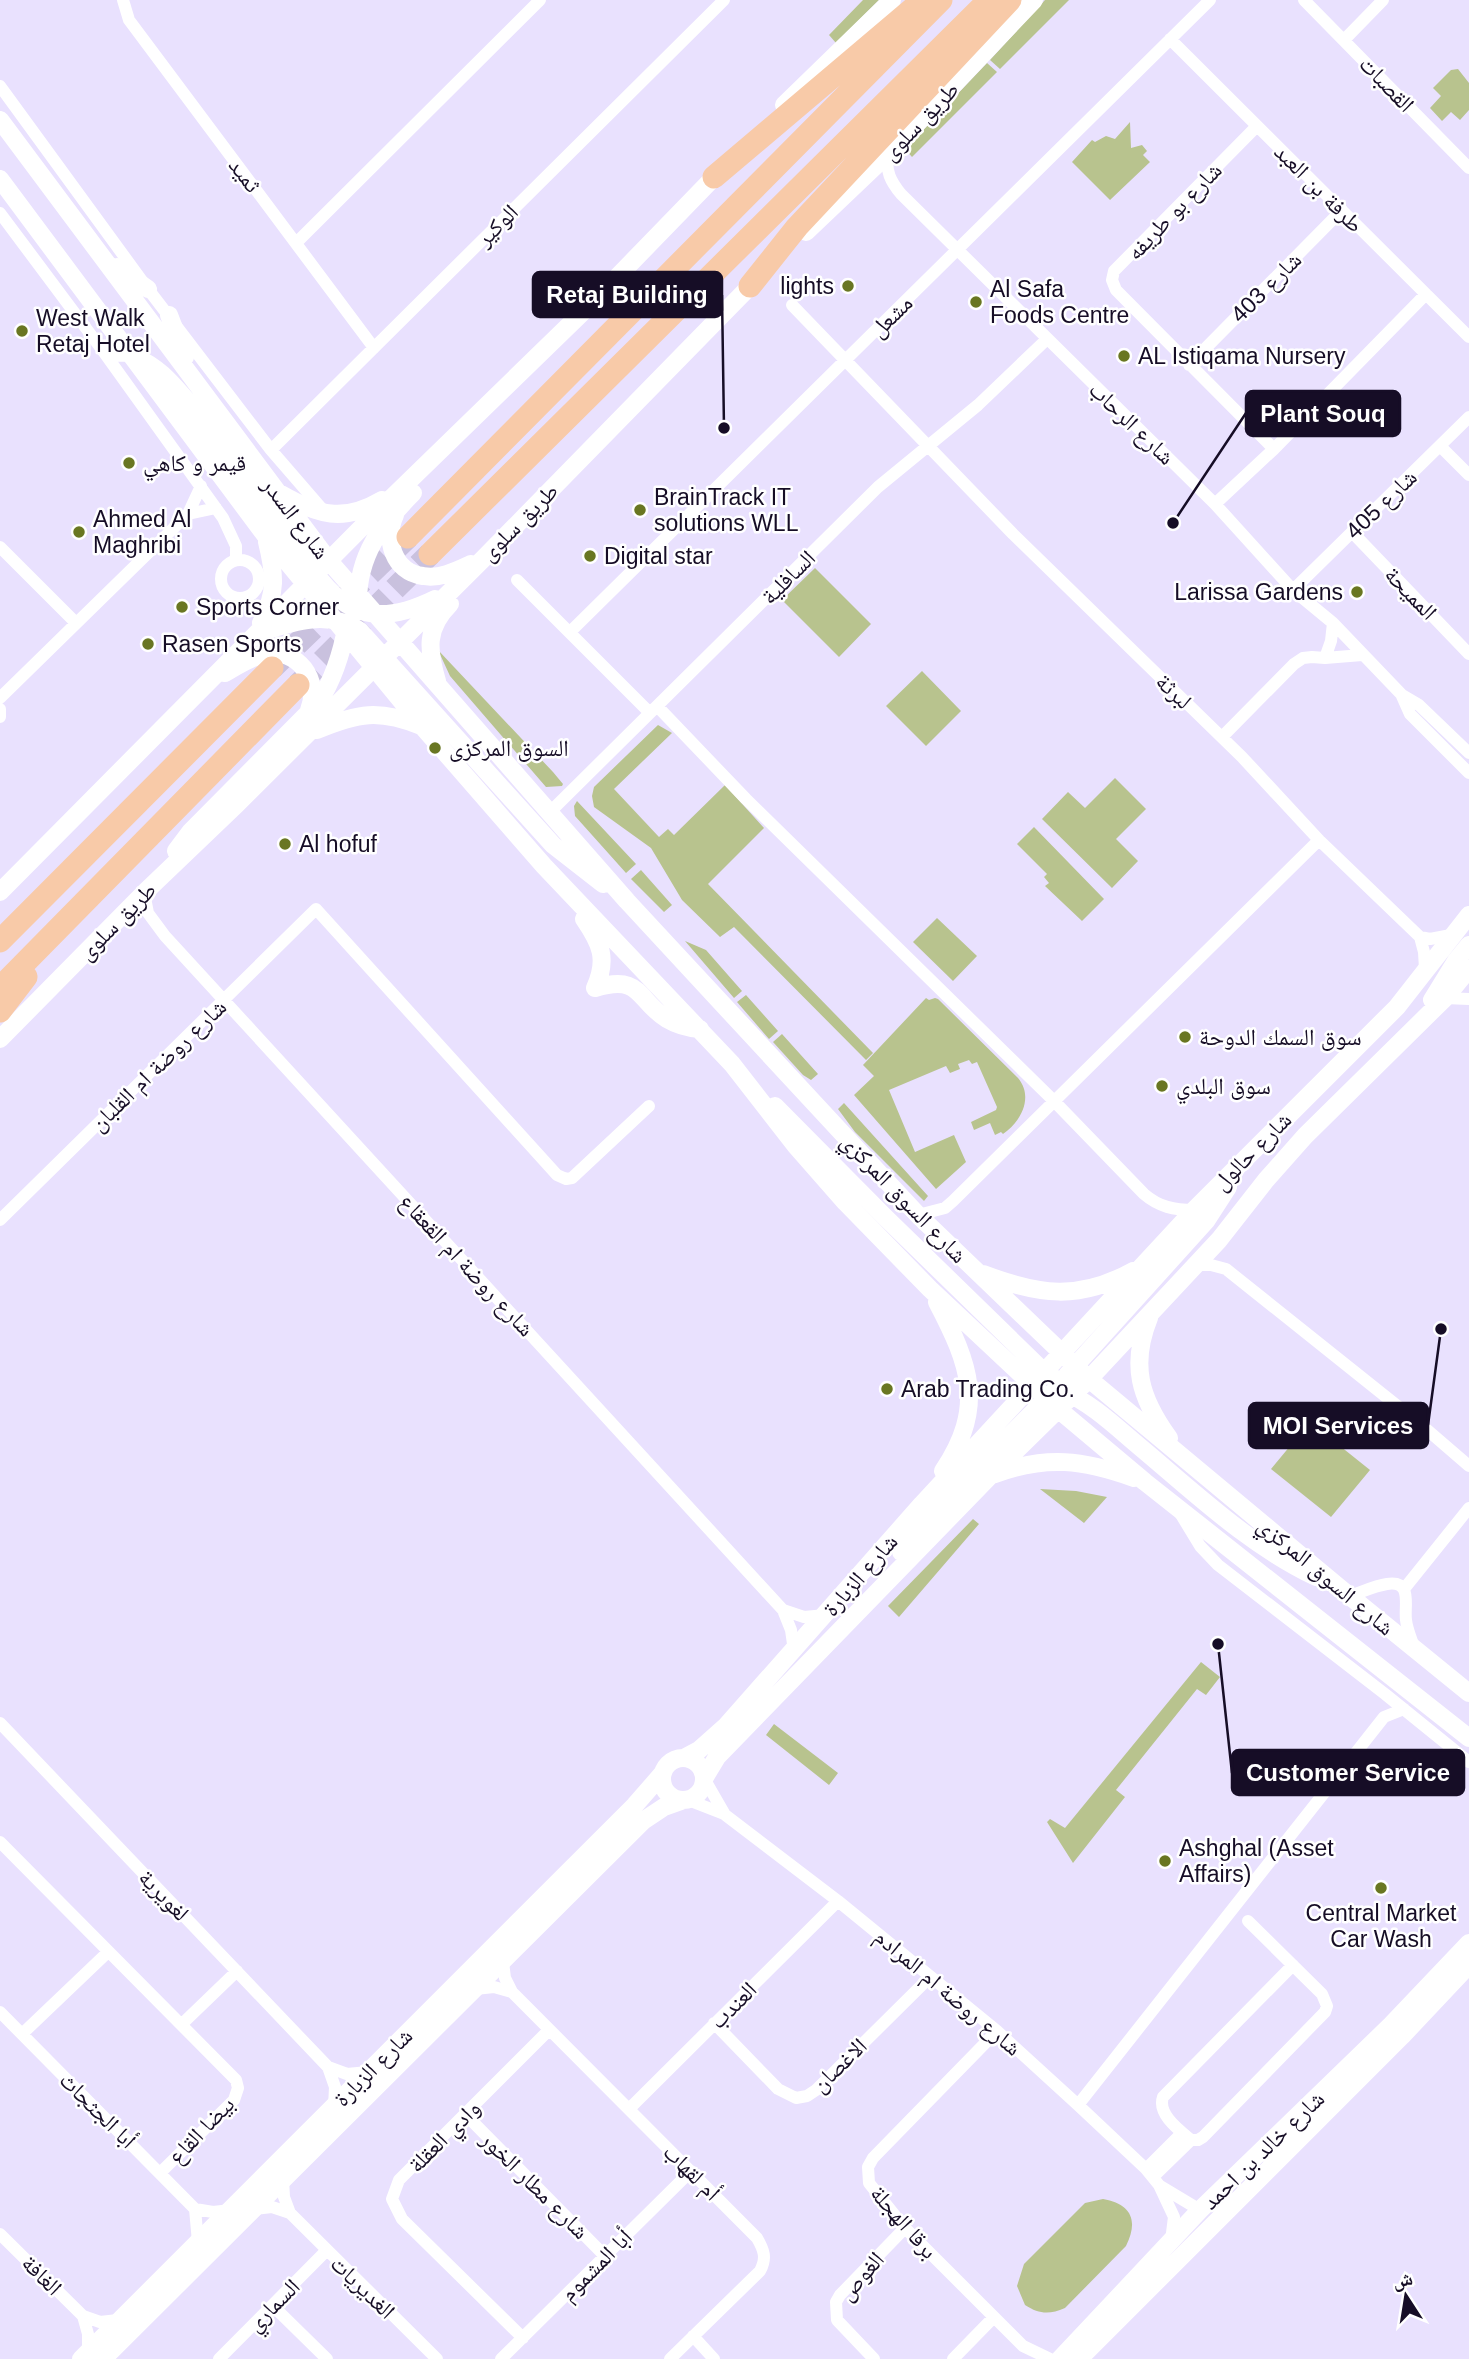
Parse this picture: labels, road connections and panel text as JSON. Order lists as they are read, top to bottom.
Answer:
{
  "streets": {
    "highway": ["طريق سلوى"],
    "main road": [
      "شارع السدر",
      "شارع حالول",
      "شارع السوق المركزي",
      "شارع الزبارة",
      "شارع خالد بن احمد"
    ],
    "street": [
      "القصبات",
      "ثميد",
      "طرفة بن العبد",
      "شارع بو طريفه",
      "الوكير",
      "شارع 403",
      "مشعل",
      "شارع الرحاب",
      "شارع 405",
      "السافلية",
      "المميحة",
      "لبرثة",
      "شارع روضة ام القلبان",
      "شارع روضة ام القعقاع",
      "لغويرية",
      "شارع روضة ام المرادم",
      "العندب",
      "الاغصان",
      "أبا الجثجاث",
      "بيضا القاع",
      "وادي العقلة",
      "أم لقهاب",
      "شارع مطار الخور",
      "برقا الهجلة",
      "أبا المشموم",
      "الغافة",
      "الغوص",
      "الغديريات",
      "السماري"
    ]
  },
  "crossings": [
    ["طريق سلوى", "شارع السدر"],
    ["طريق سلوى", "شارع السوق المركزي"],
    ["طريق سلوى", "شارع روضة ام القعقاع"],
    ["ثميد", "الوكير"],
    ["طرفة بن العبد", "شارع بو طريفه"],
    ["طرفة بن العبد", "شارع 403"],
    ["طرفة بن العبد", "مشعل"],
    ["شارع بو طريفه", "شارع 403"],
    ["الوكير", "شارع السدر"],
    ["مشعل", "شارع الرحاب"],
    ["مشعل", "لبرثة"],
    ["شارع الرحاب", "شارع 405"],
    ["شارع 405", "المميحة"],
    ["شارع السدر", "شارع السوق المركزي"],
    ["السافلية", "لبرثة"],
    ["السافلية", "شارع السوق المركزي"],
    ["شارع روضة ام القلبان", "شارع روضة ام القعقاع"],
    ["شارع حالول", "شارع السوق المركزي"],
    ["شارع حالول", "شارع الزبارة"],
    ["شارع السوق المركزي", "شارع الزبارة"],
    ["شارع روضة ام القعقاع", "شارع الزبارة"],
    ["شارع الزبارة", "شارع روضة ام المرادم"],
    ["شارع الزبارة", "أم لقهاب"],
    ["شارع روضة ام المرادم", "العندب"],
    ["شارع روضة ام المرادم", "الاغصان"],
    ["شارع روضة ام المرادم", "شارع خالد بن احمد"],
    ["شارع روضة ام المرادم", "برقا الهجلة"],
    ["العندب", "الاغصان"],
    ["العندب", "أم لقهاب"],
    ["أبا الجثجاث", "بيضا القاع"],
    ["وادي العقلة", "أم لقهاب"],
    ["وادي العقلة", "شارع مطار الخور"],
    ["وادي العقلة", "أبا المشموم"],
    ["أم لقهاب", "أبا المشموم"],
    ["شارع مطار الخور", "أبا المشموم"],
    ["برقا الهجلة", "الغوص"],
    ["الغديريات", "السماري"]
  ],
  "places": [
    "lights",
    "Al Safa Foods Centre",
    "West Walk Retaj Hotel",
    "AL Istiqama Nursery",
    "Retaj Building",
    "قيمر و كاهي",
    "BrainTrack IT solutions WLL",
    "Plant Souq",
    "Ahmed Al Maghribi",
    "Digital star",
    "Larissa Gardens",
    "Sports Corner",
    "Rasen Sports",
    "السوق المركزى",
    "Al hofuf",
    "سوق السمك الدوحة",
    "سوق البلدي",
    "MOI Services",
    "Arab Trading Co.",
    "Customer Service",
    "Ashghal (Asset Affairs)",
    "Central Market Car Wash"
  ],
  "north": "top"
}
